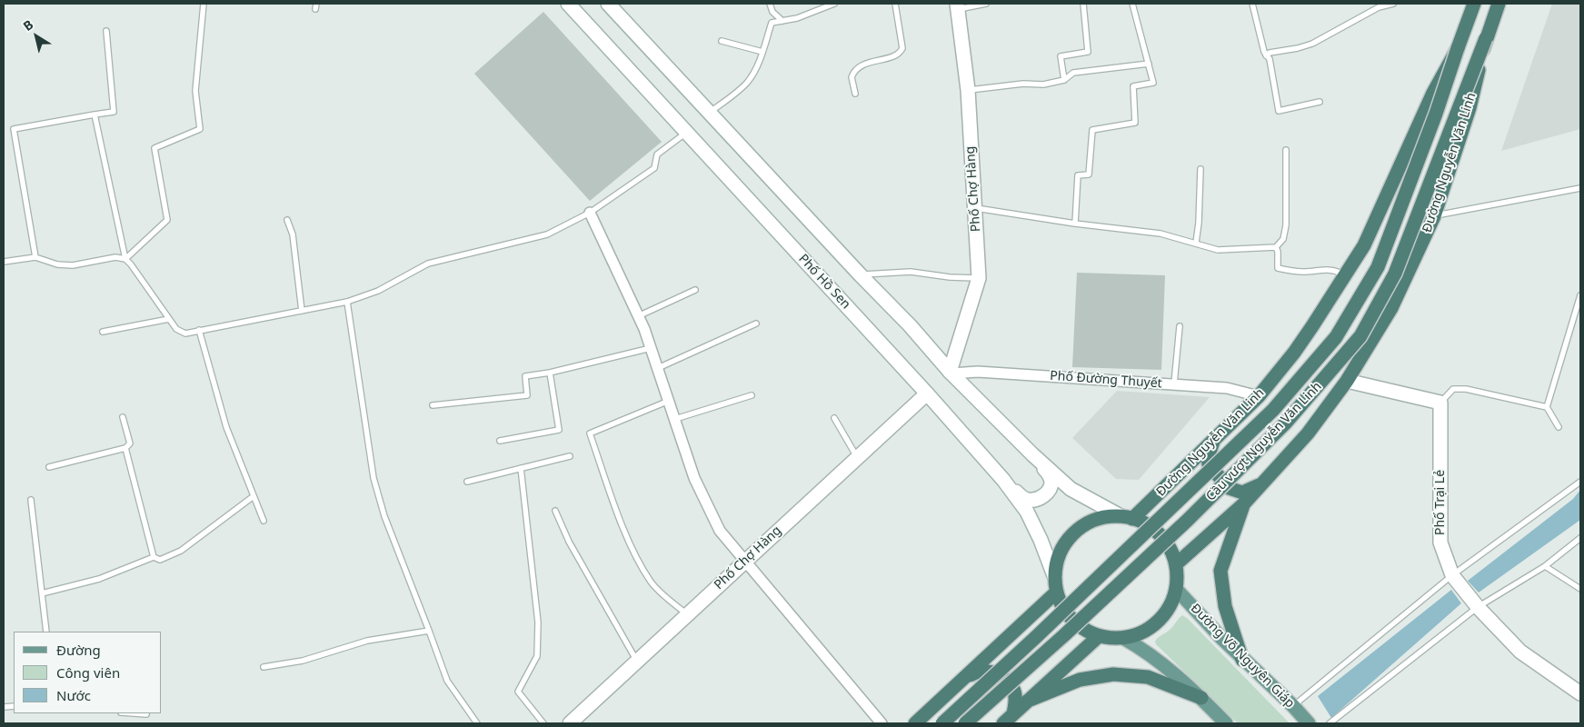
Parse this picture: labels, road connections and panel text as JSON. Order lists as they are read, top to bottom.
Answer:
{
  "streets": {
    "highway": ["Đường Nguyễn Văn Linh", "Cầu vượt Nguyễn Văn Linh"],
    "main road": [
      "Phố Chợ Hàng",
      "Phố Hồ Sen",
      "Phố Trại Lẻ",
      "Đường Võ Nguyên Giáp"
    ],
    "street": ["Phố Đường Thuyết"]
  },
  "crossings": [
    ["Đường Nguyễn Văn Linh", "Phố Hồ Sen"],
    ["Đường Nguyễn Văn Linh", "Phố Đường Thuyết"],
    ["Đường Nguyễn Văn Linh", "Cầu vượt Nguyễn Văn Linh"],
    ["Đường Nguyễn Văn Linh", "Đường Võ Nguyên Giáp"],
    ["Phố Chợ Hàng", "Phố Hồ Sen"],
    ["Phố Chợ Hàng", "Phố Đường Thuyết"],
    ["Phố Hồ Sen", "Đường Võ Nguyên Giáp"]
  ],
  "legend": ["Đường", "Công viên", "Nước"],
  "north": "top left"
}
